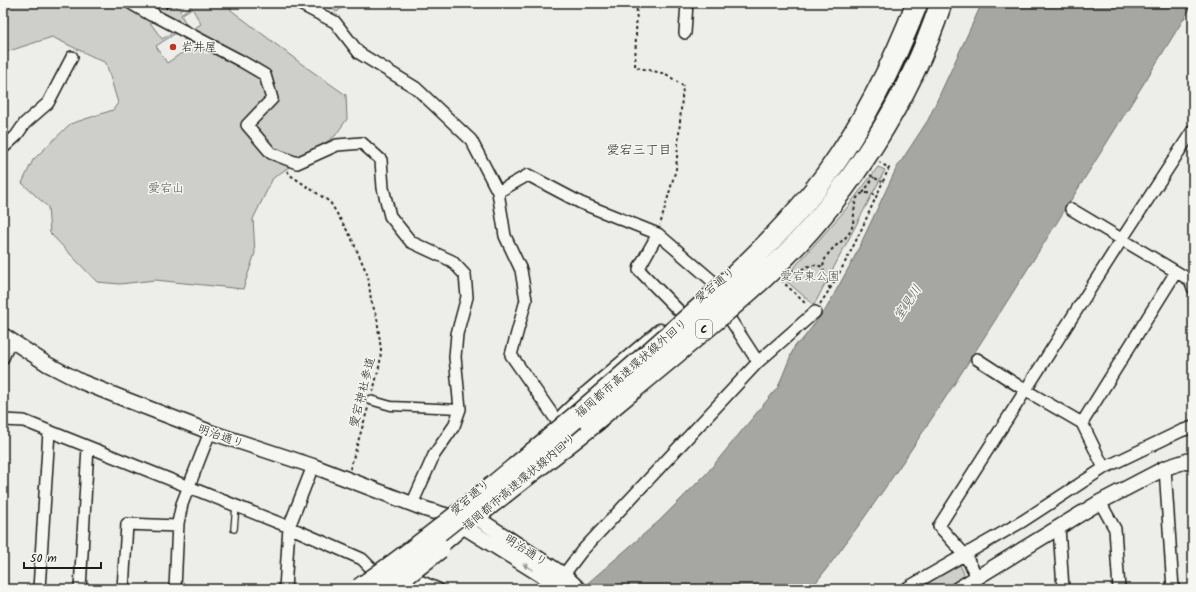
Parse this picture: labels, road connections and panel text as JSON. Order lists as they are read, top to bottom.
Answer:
{
  "streets": {
    "highway": ["C", "福岡都市高速環状線外回り", "福岡都市高速環状線内回り"],
    "street": ["愛宕通り", "明治通り"],
    "path": ["愛宕神社参道"]
  },
  "crossings": [
    ["愛宕通り", "福岡都市高速環状線外回り"],
    ["愛宕通り", "明治通り"],
    ["愛宕通り", "福岡都市高速環状線内回り"],
    ["愛宕神社参道", "明治通り"]
  ],
  "districts": ["愛宕三丁目"],
  "water": ["室見川"],
  "parks": ["愛宕山", "愛宕東公園"],
  "places": ["岩井屋"],
  "scale_bar": "50 m"
}
